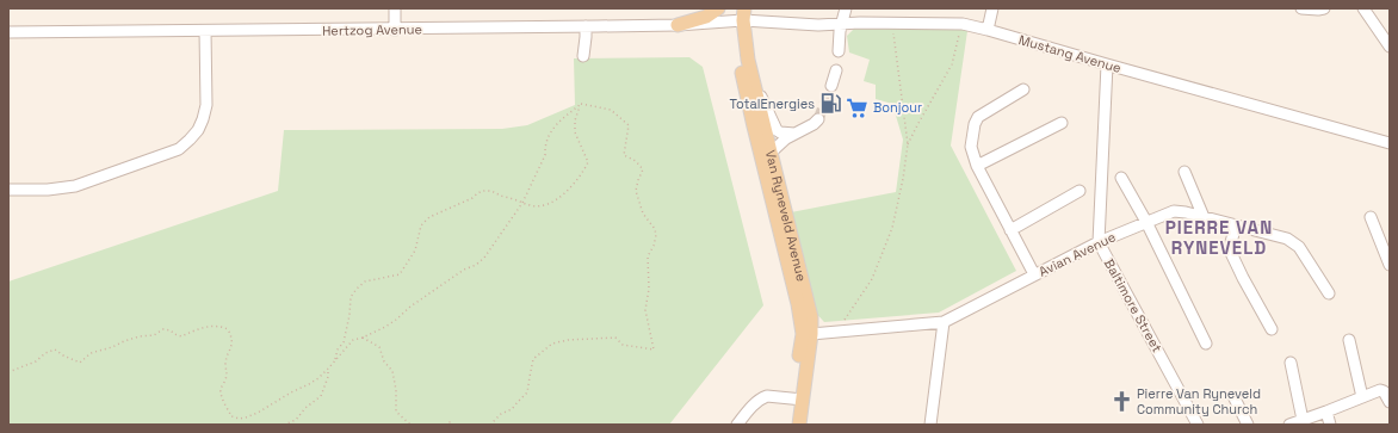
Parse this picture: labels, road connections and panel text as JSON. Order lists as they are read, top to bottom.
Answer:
{
  "streets": {
    "main road": ["Van Ryneveld Avenue"],
    "street": [
      "Hertzog Avenue",
      "Mustang Avenue",
      "Avian Avenue",
      "Baltimore Street"
    ]
  },
  "crossings": [
    ["Hertzog Avenue", "Mustang Avenue"],
    ["Hertzog Avenue", "Van Ryneveld Avenue"],
    ["Mustang Avenue", "Van Ryneveld Avenue"],
    ["Van Ryneveld Avenue", "Avian Avenue"],
    ["Avian Avenue", "Baltimore Street"]
  ],
  "districts": ["PIERRE VAN RYNEVELD"],
  "places": {
    "fuel station": ["TotalEnergies"],
    "supermarket": ["Bonjour"],
    "church": ["Pierre Van Ryneveld Community Church"]
  }
}
